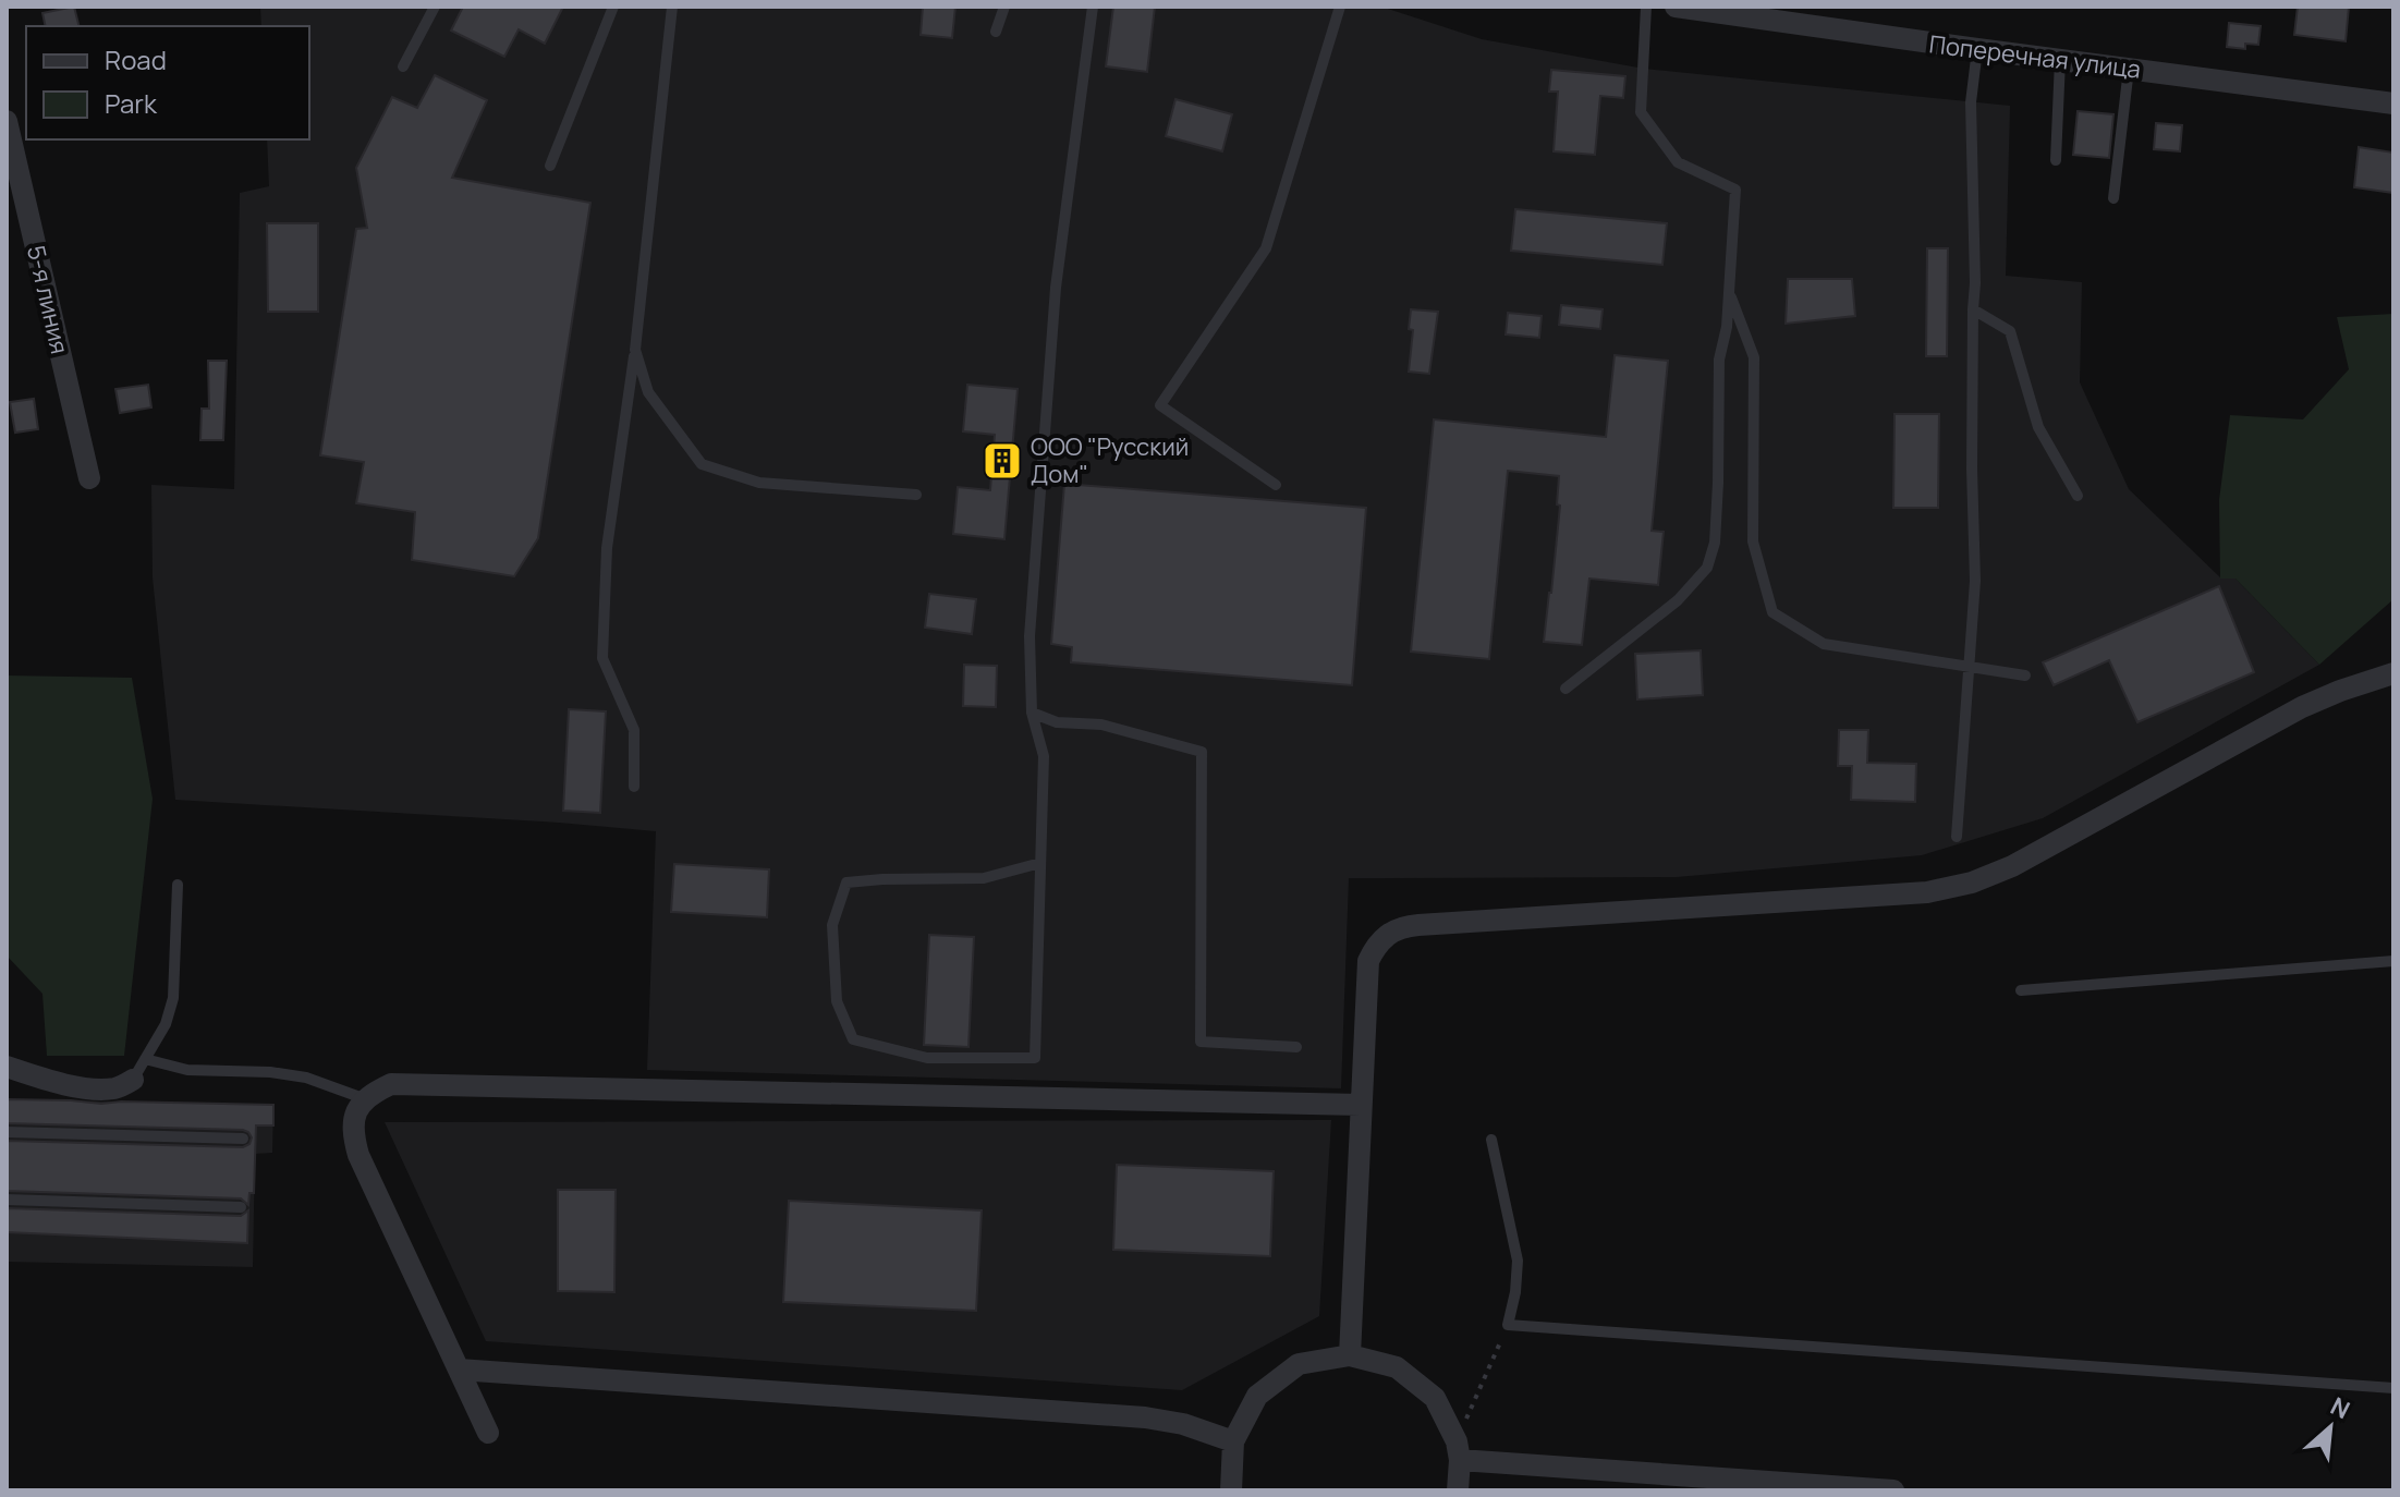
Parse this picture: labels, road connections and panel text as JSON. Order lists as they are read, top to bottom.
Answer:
{
  "streets": {
    "street": ["Поперечная улица", "5-я линия"]
  },
  "places": {
    "building": ["ООО \"Русский Дом\""]
  },
  "legend": ["Road", "Park"],
  "north": "top right"
}
